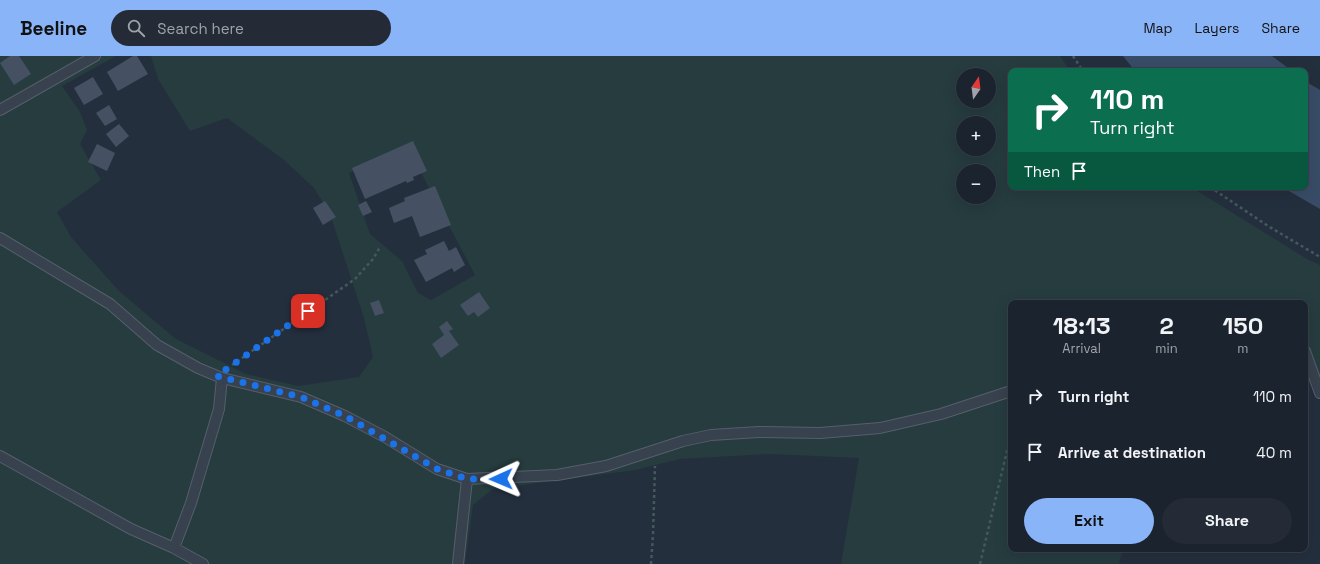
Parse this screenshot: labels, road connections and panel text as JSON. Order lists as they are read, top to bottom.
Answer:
{
  "north": "top",
  "page": {
    "header": "Beeline",
    "search": "Search here",
    "nav": ["Map", "Layers", "Share"],
    "map_buttons": ["+", "−"],
    "turn": ["110 m", "Turn right"],
    "then": "Then",
    "eta": [
      "18:13",
      "Arrival",
      "2",
      "min",
      "150",
      "m"
    ],
    "list": [
      {
        "name": "Turn right",
        "value": "110 m"
      },
      {
        "name": "Arrive at destination",
        "value": "40 m"
      }
    ],
    "buttons": ["Exit", "Share"]
  }
}
